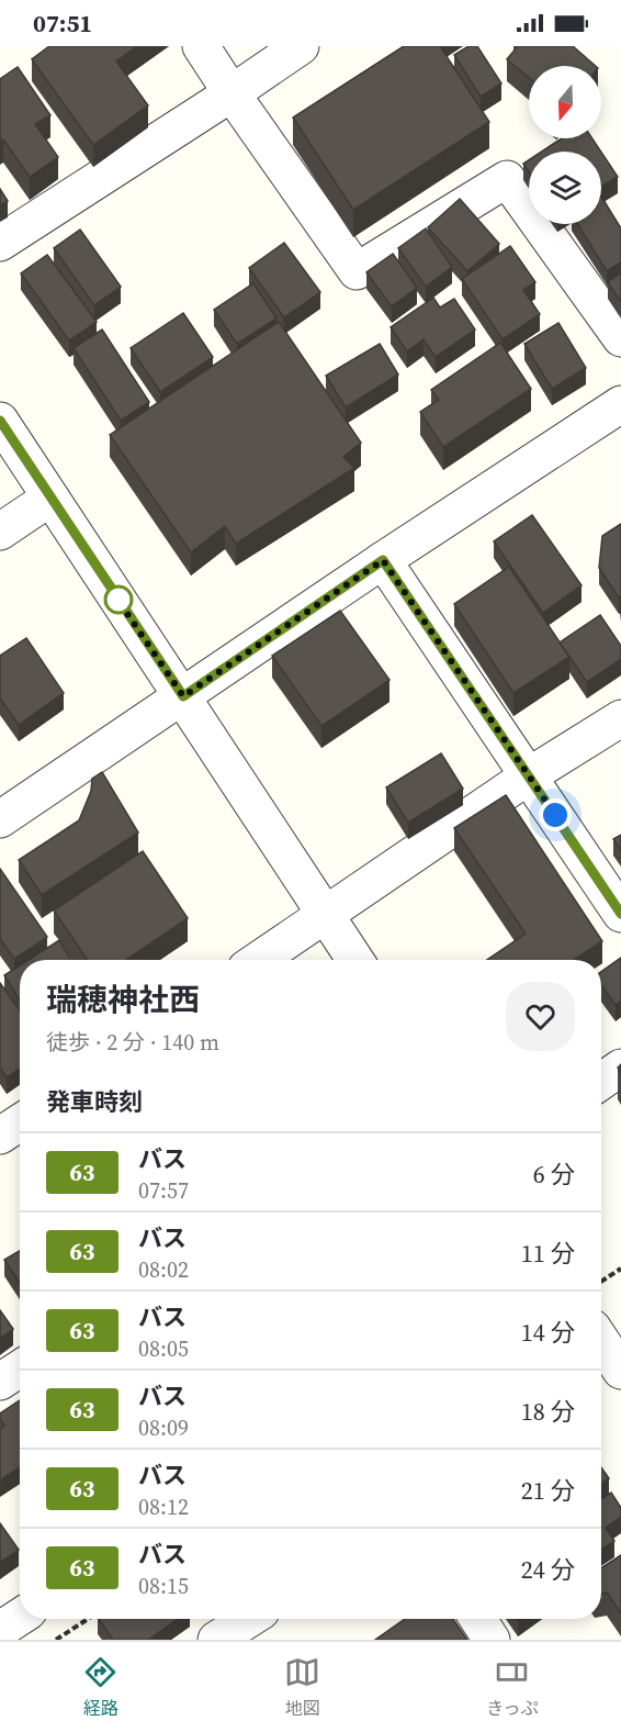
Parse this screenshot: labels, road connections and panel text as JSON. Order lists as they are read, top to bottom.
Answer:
{
  "lines": ["bus line 63"],
  "north": "bottom",
  "page": {
    "status": "07:51",
    "heading": [
      ["瑞穂神社西", "徒歩 · 2 分 · 140 m"],
      "発車時刻"
    ],
    "list": [
      {
        "mark": "63",
        "name": "バス",
        "note": "07:57",
        "value": "6 分"
      },
      {
        "mark": "63",
        "name": "バス",
        "note": "08:02",
        "value": "11 分"
      },
      {
        "mark": "63",
        "name": "バス",
        "note": "08:05",
        "value": "14 分"
      },
      {
        "mark": "63",
        "name": "バス",
        "note": "08:09",
        "value": "18 分"
      },
      {
        "mark": "63",
        "name": "バス",
        "note": "08:12",
        "value": "21 分"
      },
      {
        "mark": "63",
        "name": "バス",
        "note": "08:15",
        "value": "24 分"
      }
    ],
    "tabs": ["経路", "地図", "きっぷ"]
  }
}
